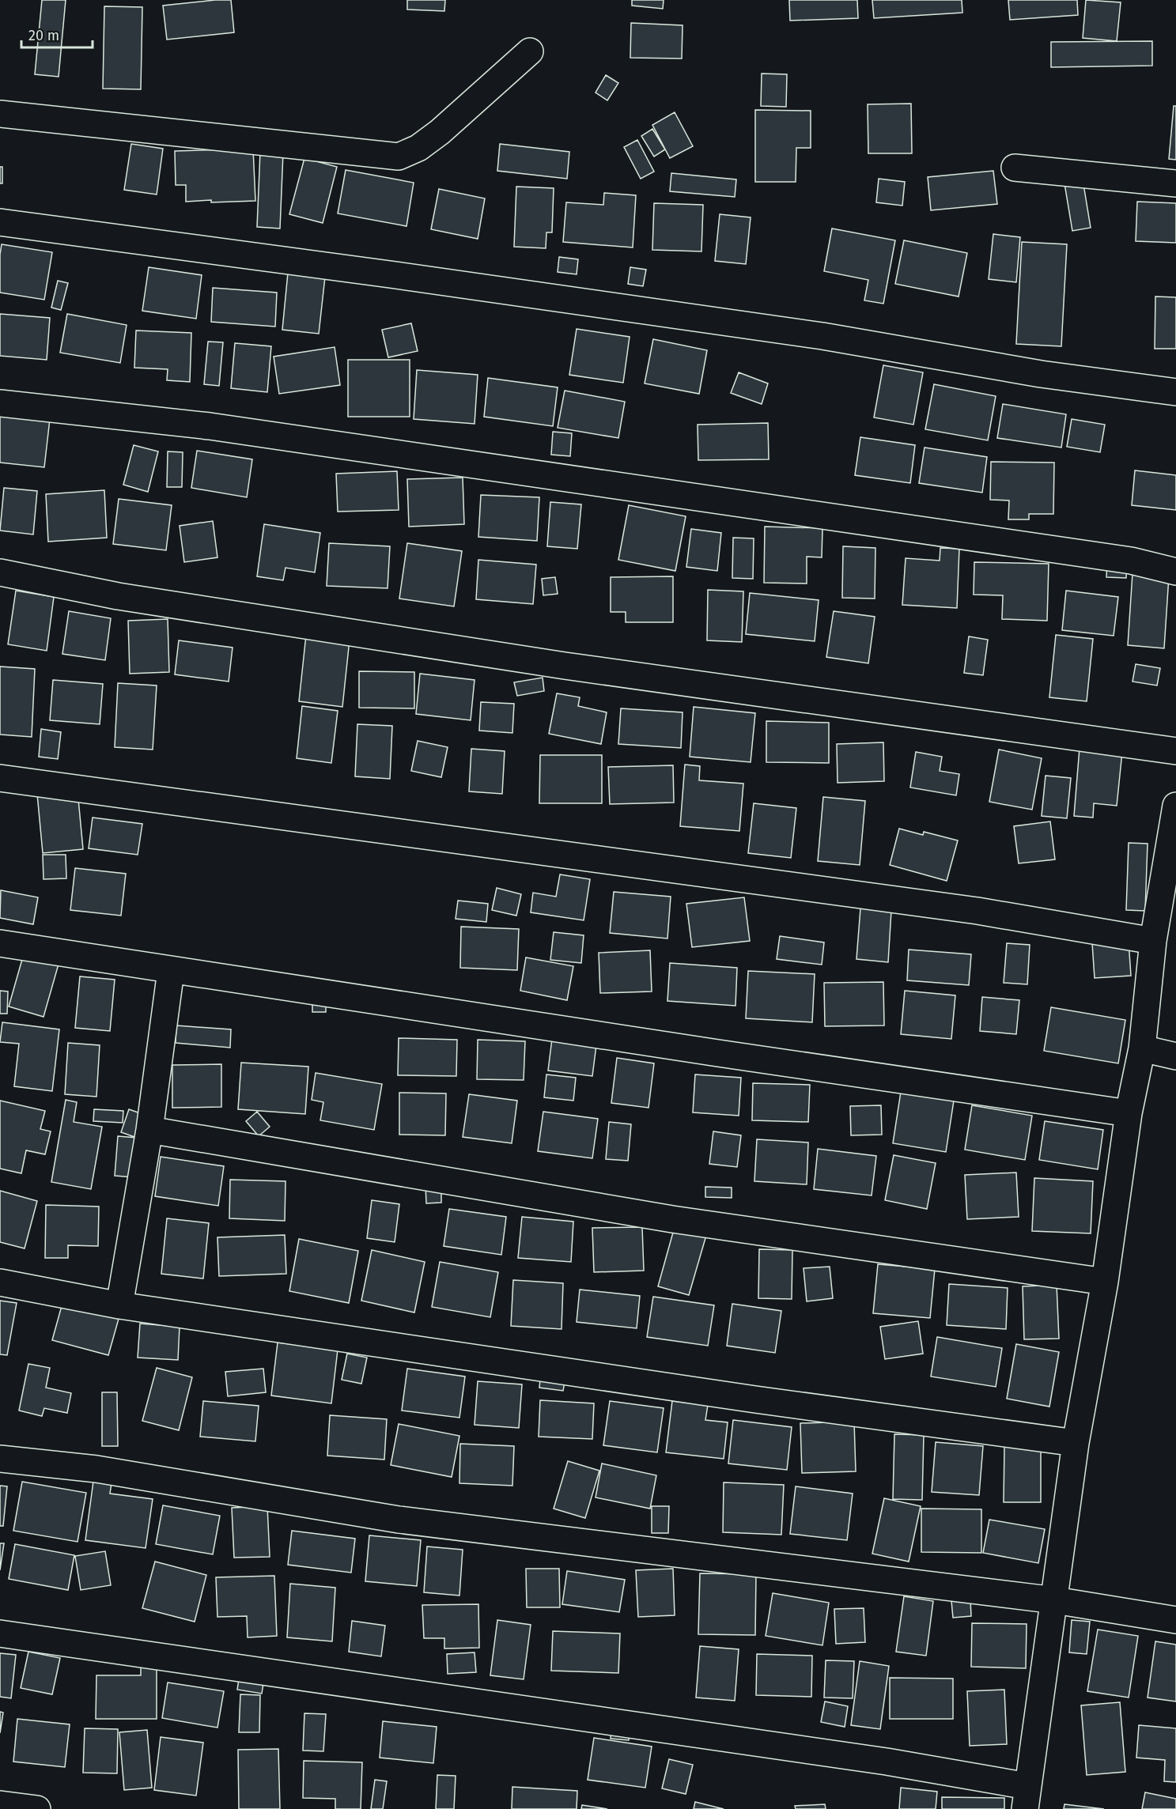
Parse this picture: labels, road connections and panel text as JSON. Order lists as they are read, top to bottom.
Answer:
{
  "scale_bar": "20 m"
}
